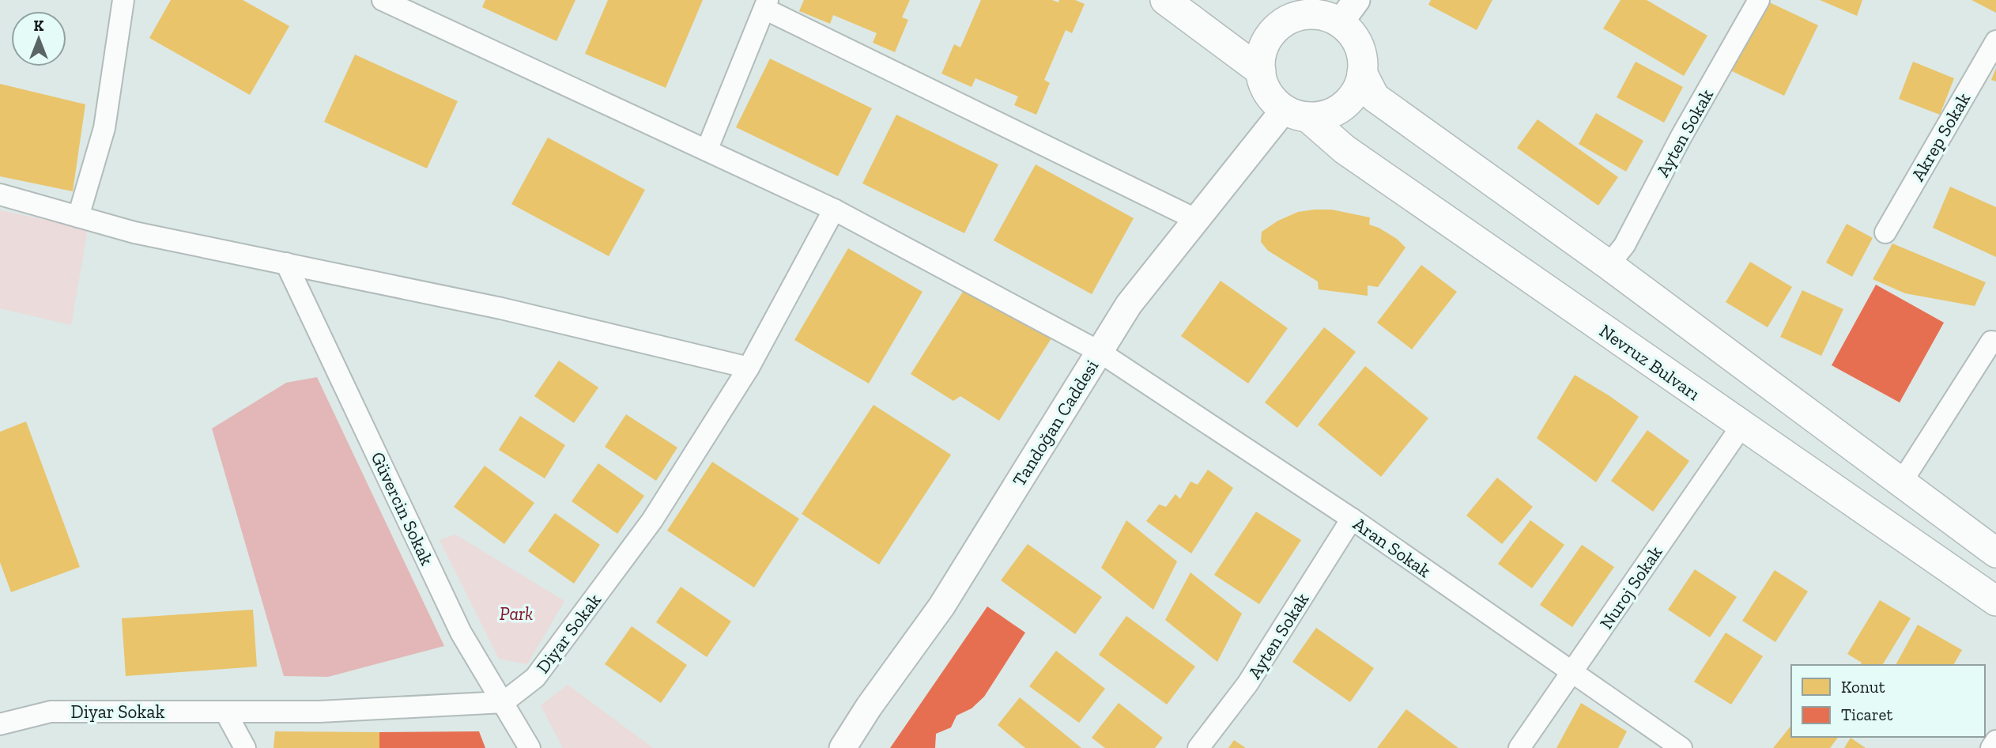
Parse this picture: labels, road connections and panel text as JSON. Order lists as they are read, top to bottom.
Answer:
{
  "streets": {
    "main road": ["Nevruz Bulvarı"],
    "street": [
      "Ayten Sokak",
      "Akrep Sokak",
      "Tandoğan Caddesi",
      "Güvercin Sokak",
      "Aran Sokak",
      "Nuroj Sokak",
      "Diyar Sokak"
    ]
  },
  "crossings": [
    ["Ayten Sokak", "Aran Sokak"],
    ["Nevruz Bulvarı", "Tandoğan Caddesi"],
    ["Nevruz Bulvarı", "Nuroj Sokak"],
    ["Tandoğan Caddesi", "Aran Sokak"],
    ["Güvercin Sokak", "Diyar Sokak"],
    ["Aran Sokak", "Nuroj Sokak"],
    ["Aran Sokak", "Diyar Sokak"]
  ],
  "parks": ["Park"],
  "legend": ["Konut", "Ticaret"],
  "north": "top"
}
